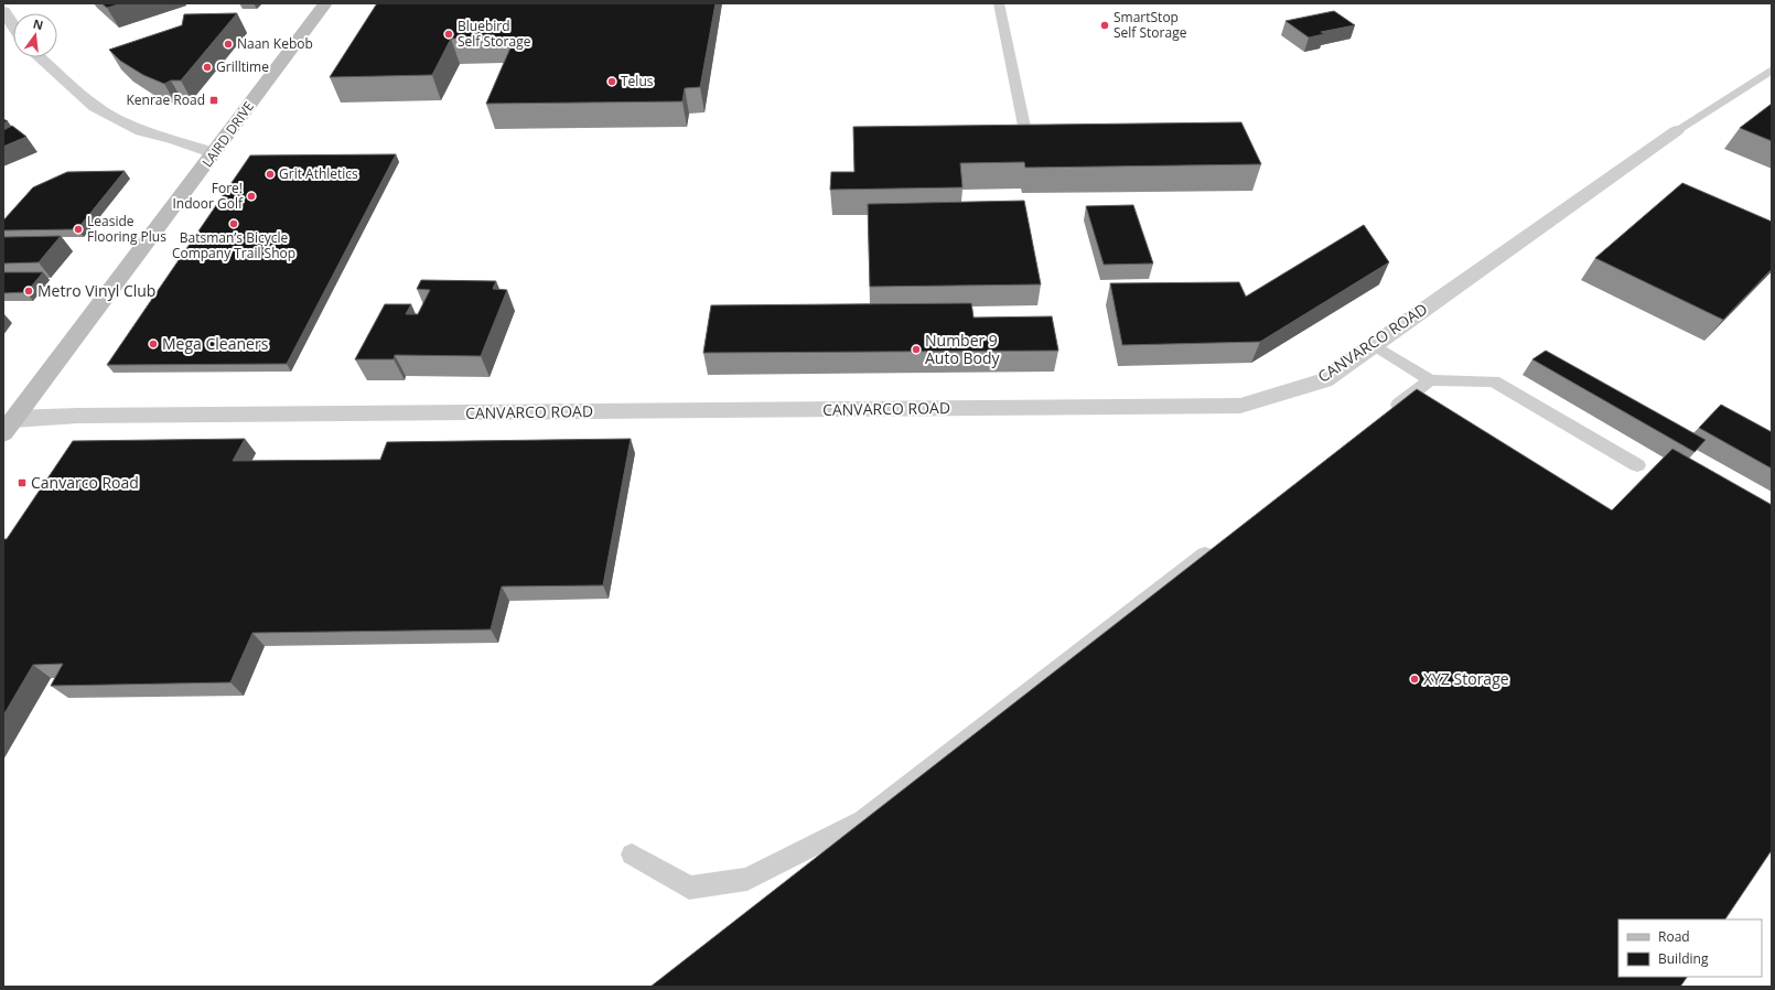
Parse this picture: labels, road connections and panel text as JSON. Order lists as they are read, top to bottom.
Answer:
{
  "streets": {
    "main road": ["LAIRD DRIVE"],
    "street": ["CANVARCO ROAD"]
  },
  "crossings": [
    ["LAIRD DRIVE", "CANVARCO ROAD"]
  ],
  "places": {
    "other": [
      "SmartStop Self Storage",
      "Bluebird Self Storage",
      "Naan Kebob",
      "Grilltime",
      "Telus",
      "Grit Athletics",
      "Fore! Indoor Golf",
      "Batsman’s Bicycle Company Trail Shop",
      "Leaside Flooring Plus",
      "Metro Vinyl Club",
      "Mega Cleaners",
      "Number 9 Auto Body",
      "XYZ Storage"
    ],
    "transit": ["Kenrae Road", "Canvarco Road"]
  },
  "legend": ["Road", "Building"],
  "north": "top"
}
